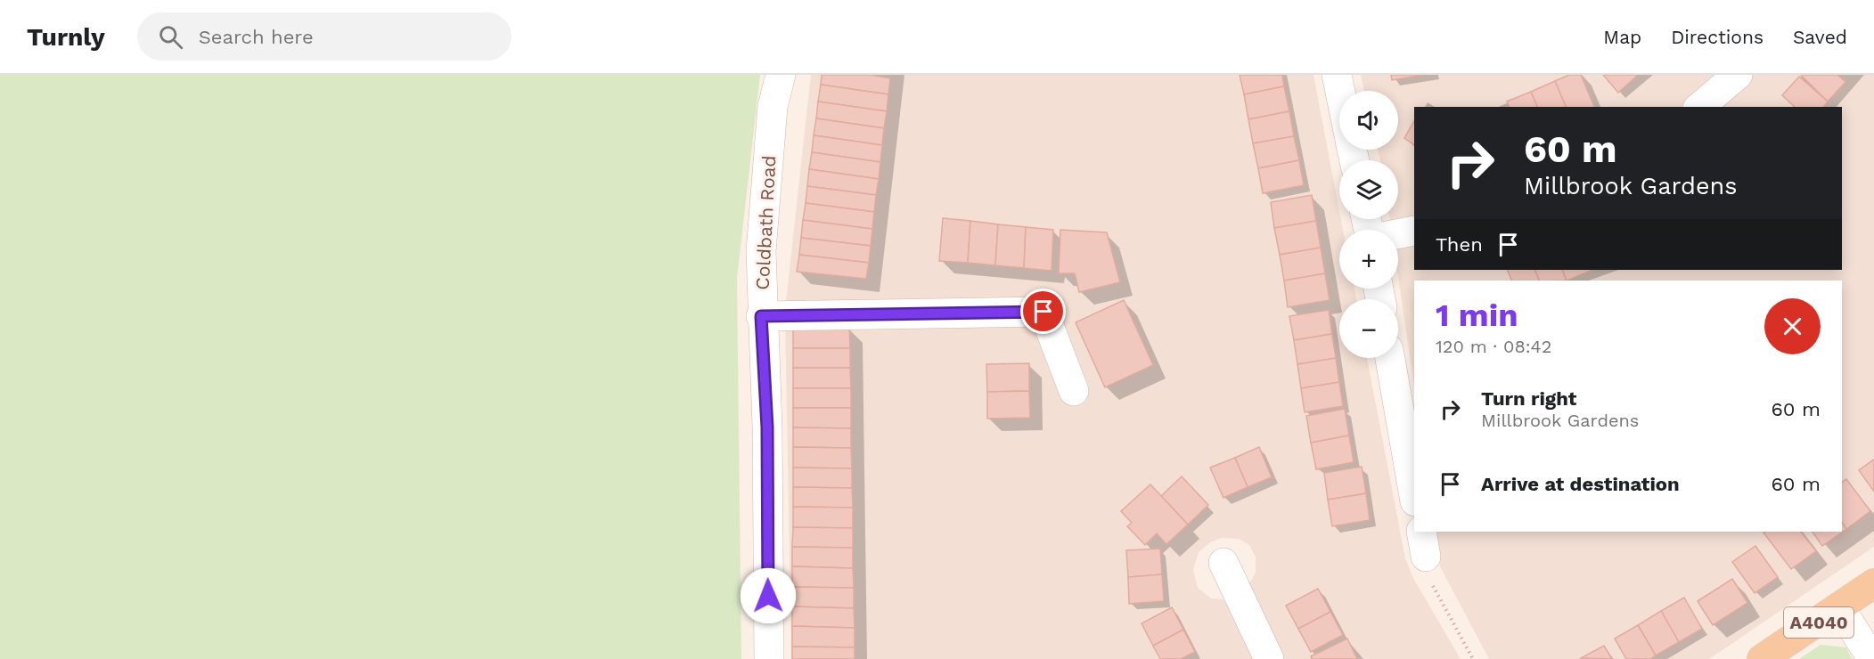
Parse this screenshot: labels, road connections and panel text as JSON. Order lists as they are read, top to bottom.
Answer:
{
  "streets": {
    "main road": ["A4040"],
    "street": ["Coldbath Road"]
  },
  "page": {
    "header": "Turnly",
    "search": "Search here",
    "nav": ["Map", "Directions", "Saved"],
    "map_buttons": ["+", "−"],
    "turn": ["60 m", "Millbrook Gardens"],
    "then": "Then",
    "heading": ["1 min", "120 m · 08:42"],
    "list": [
      {
        "name": "Turn right",
        "note": "Millbrook Gardens",
        "value": "60 m"
      },
      {
        "name": "Arrive at destination",
        "value": "60 m"
      }
    ]
  }
}
